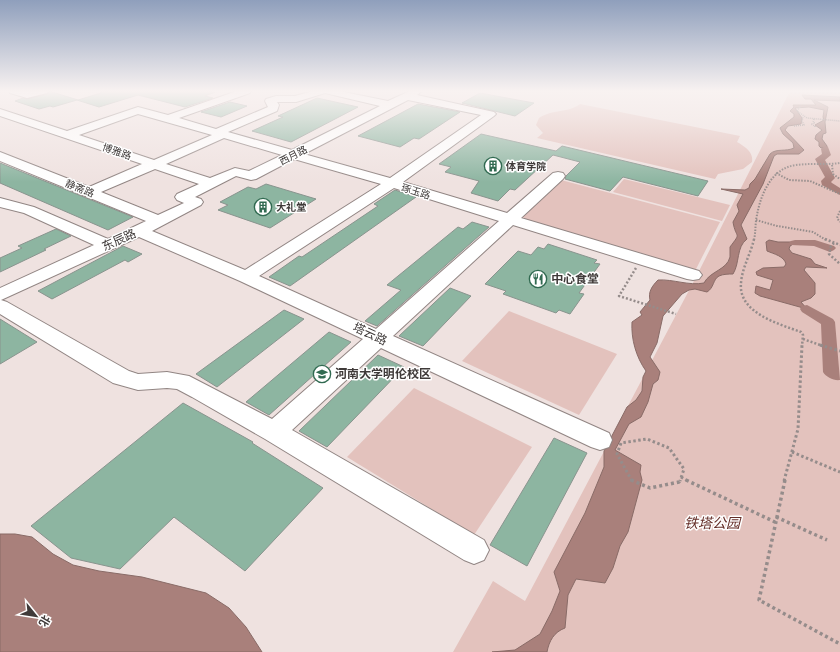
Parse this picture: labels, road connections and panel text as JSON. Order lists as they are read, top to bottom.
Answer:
{
  "streets": {
    "lane": [
      "博雅路",
      "西月路",
      "静斋路",
      "琢玉路",
      "东辰路",
      "塔云路"
    ]
  },
  "crossings": [
    ["博雅路", "西月路"],
    ["博雅路", "琢玉路"],
    ["博雅路", "东辰路"],
    ["西月路", "琢玉路"],
    ["西月路", "东辰路"],
    ["静斋路", "东辰路"],
    ["东辰路", "塔云路"]
  ],
  "parks": ["铁塔公园"],
  "places": {
    "building": ["体育学院", "大礼堂"],
    "restaurant": ["中心食堂"],
    "school or university": ["河南大学明伦校区"]
  },
  "north": "bottom right"
}
